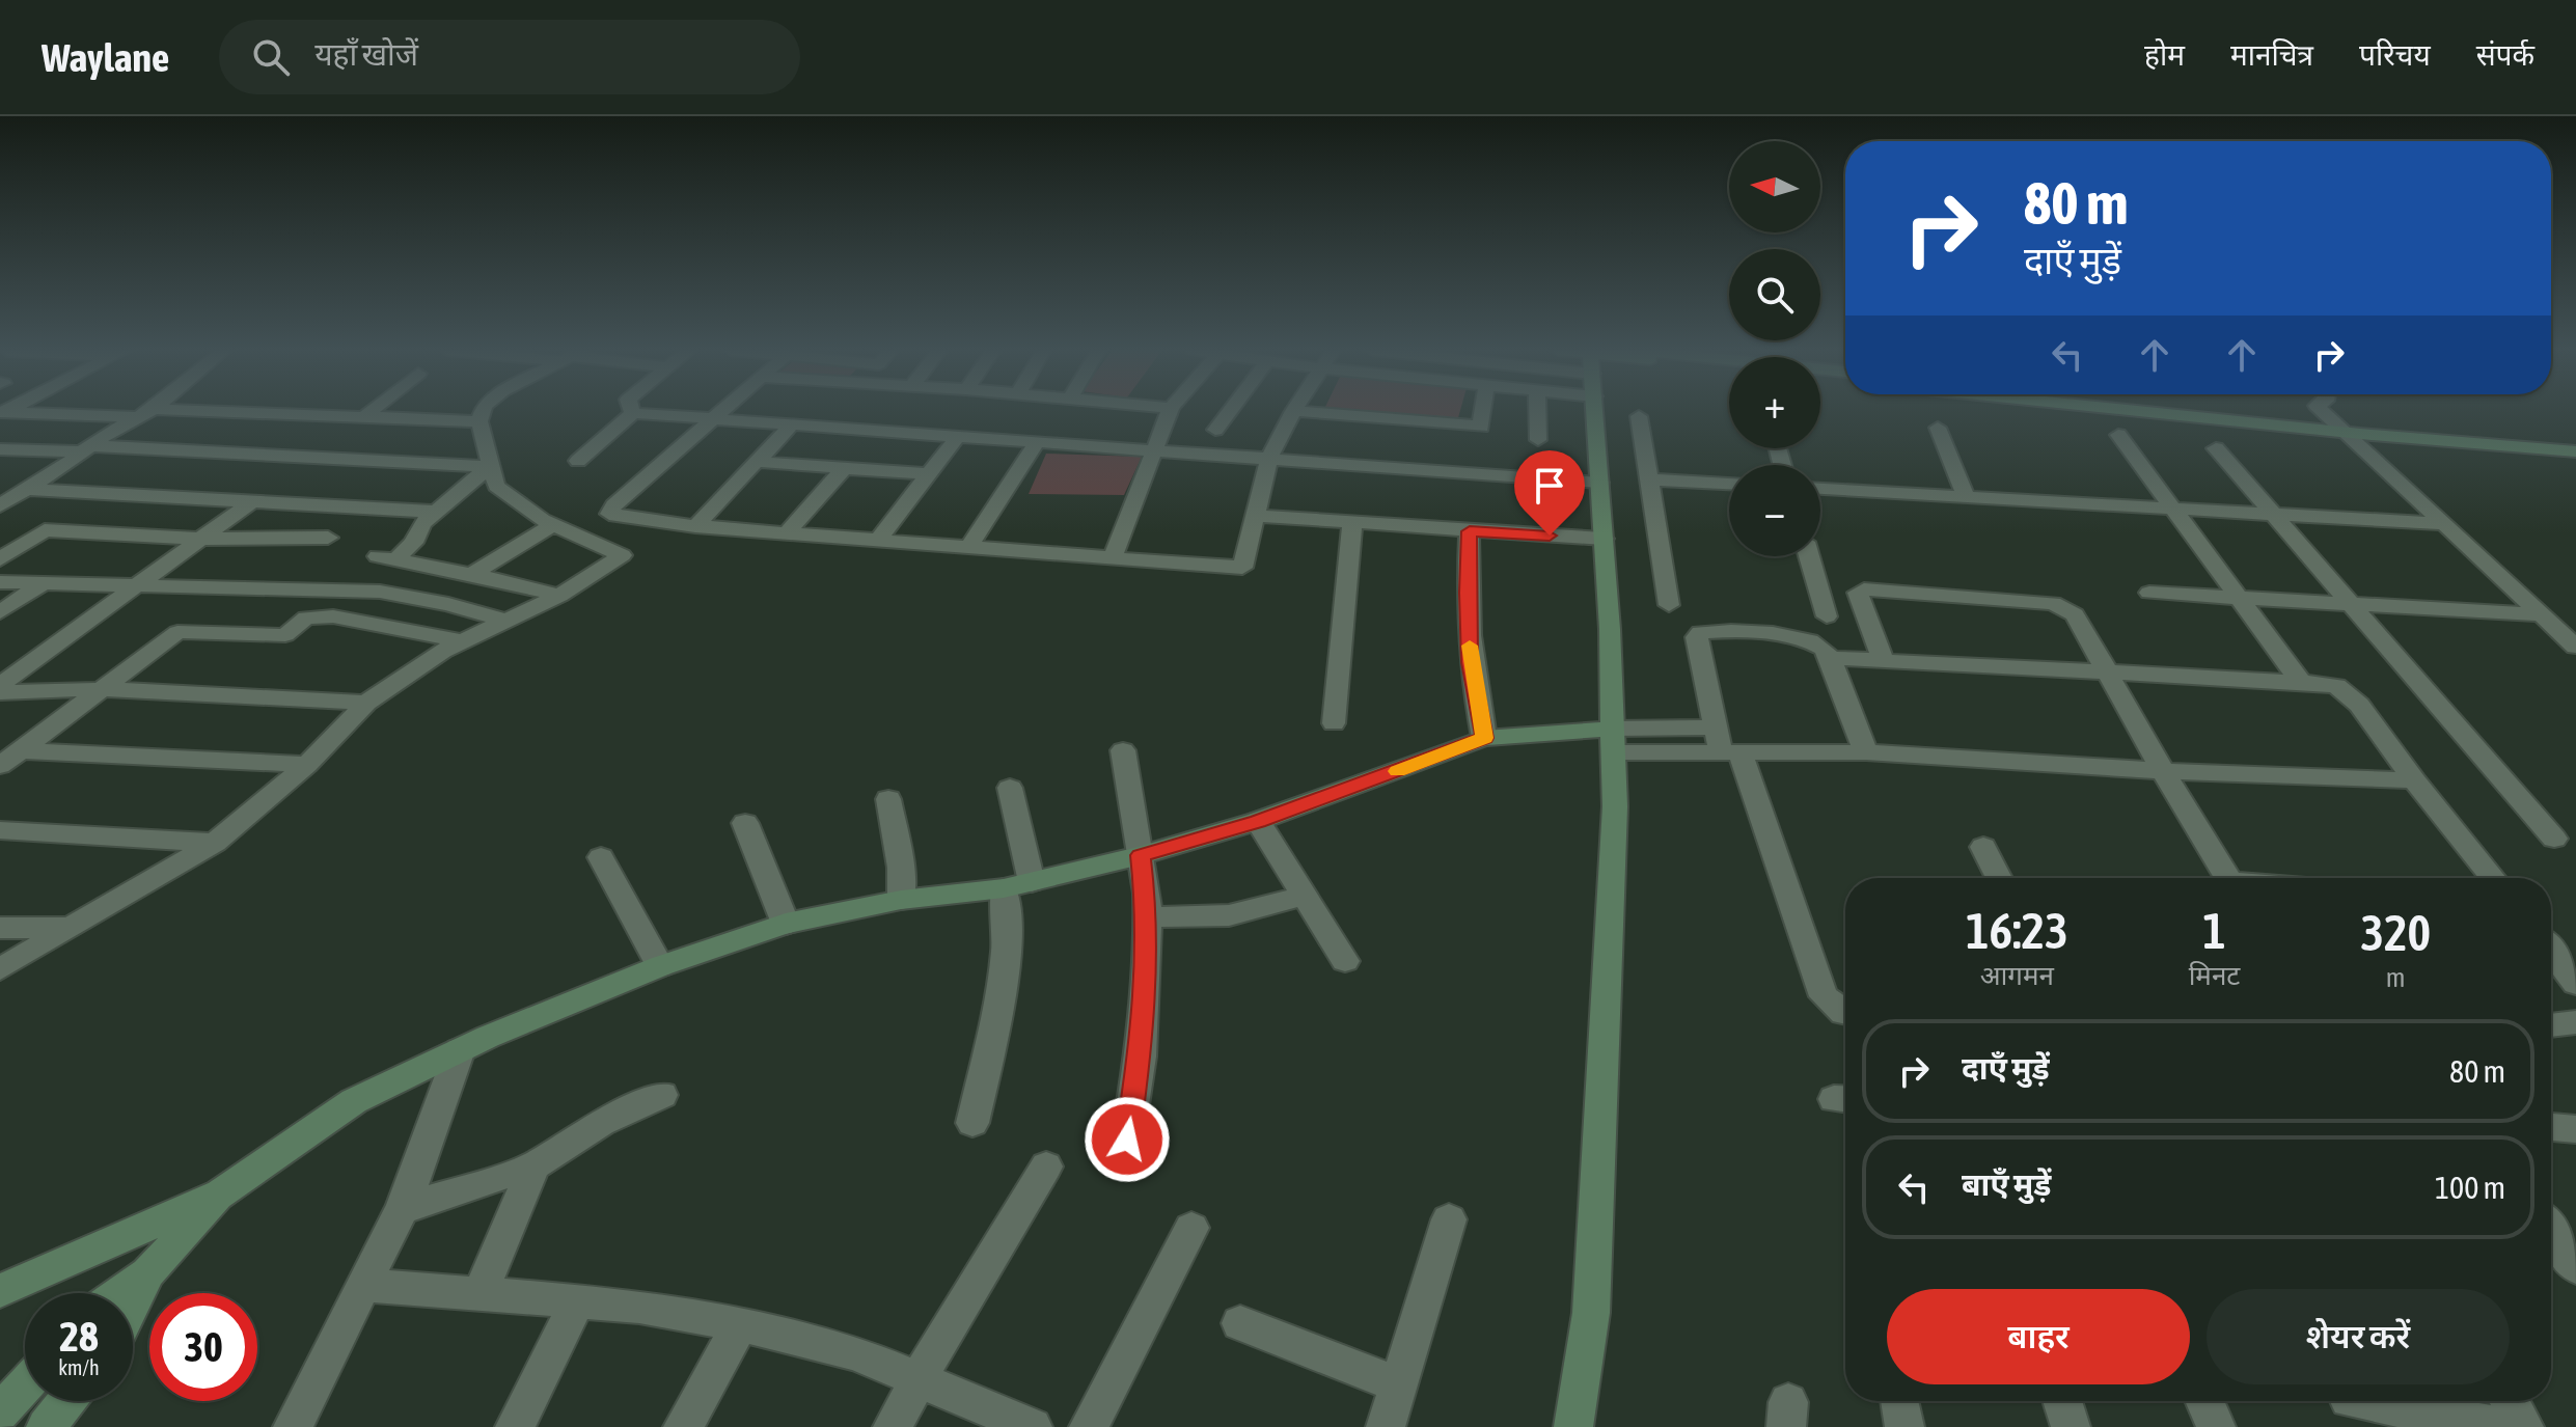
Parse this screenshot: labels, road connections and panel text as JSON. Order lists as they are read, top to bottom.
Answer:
{
  "north": "left",
  "page": {
    "header": "Waylane",
    "search": "यहाँ खोजें",
    "nav": [
      "होम",
      "मानचित्र",
      "परिचय",
      "संपर्क"
    ],
    "map_buttons": ["+", "−"],
    "turn": ["80 m", "दाएँ मुड़ें"],
    "eta": [
      "16:23",
      "आगमन",
      "1",
      "मिनट",
      "320",
      "m"
    ],
    "list": [
      {
        "name": "दाएँ मुड़ें",
        "value": "80 m"
      },
      {
        "name": "बाएँ मुड़ें",
        "value": "100 m"
      }
    ],
    "buttons": ["बाहर", "शेयर करें"],
    "speed": "28 km/h",
    "limit": "30"
  }
}
